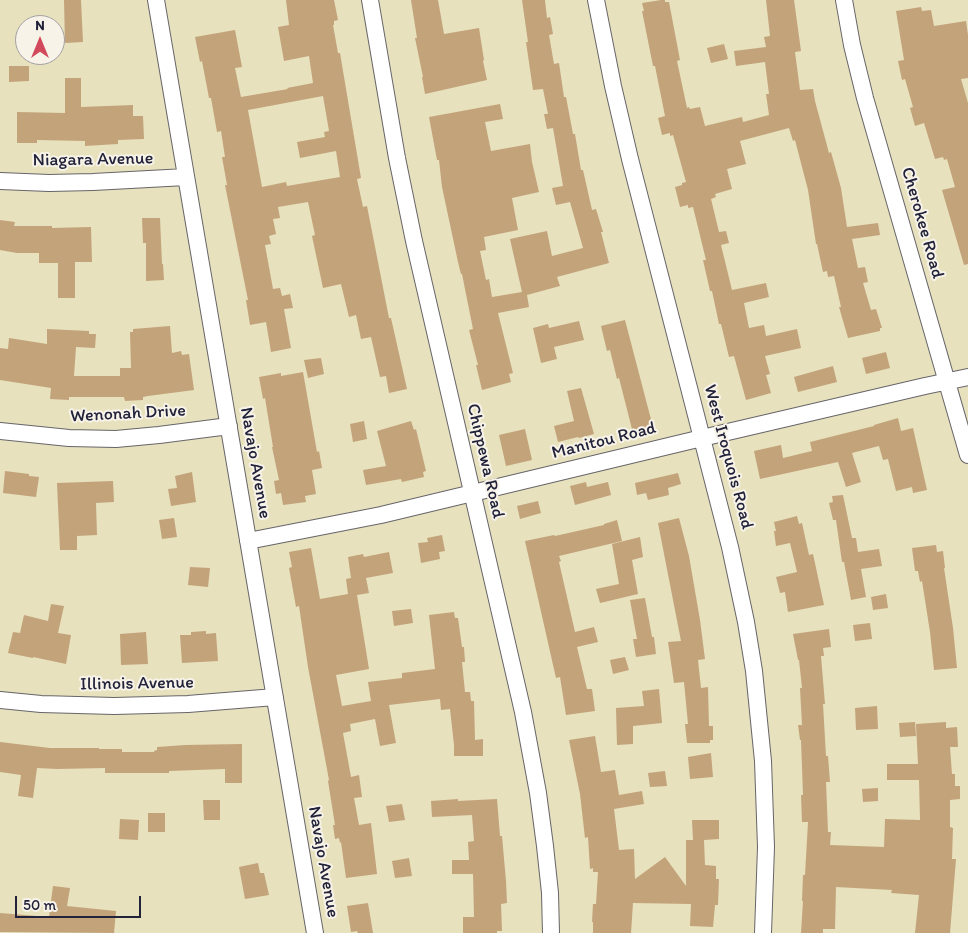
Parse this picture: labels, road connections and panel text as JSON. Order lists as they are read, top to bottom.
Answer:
{
  "streets": {
    "street": [
      "Niagara Avenue",
      "Cherokee Road",
      "Wenonah Drive",
      "Manitou Road",
      "West Iroquois Road",
      "Chippewa Road",
      "Navajo Avenue",
      "Illinois Avenue"
    ]
  },
  "crossings": [
    ["Niagara Avenue", "Navajo Avenue"],
    ["Cherokee Road", "Manitou Road"],
    ["Wenonah Drive", "Navajo Avenue"],
    ["Manitou Road", "West Iroquois Road"],
    ["Manitou Road", "Chippewa Road"],
    ["Manitou Road", "Navajo Avenue"],
    ["Navajo Avenue", "Illinois Avenue"]
  ],
  "scale_bar": "50 m",
  "north": "top"
}
